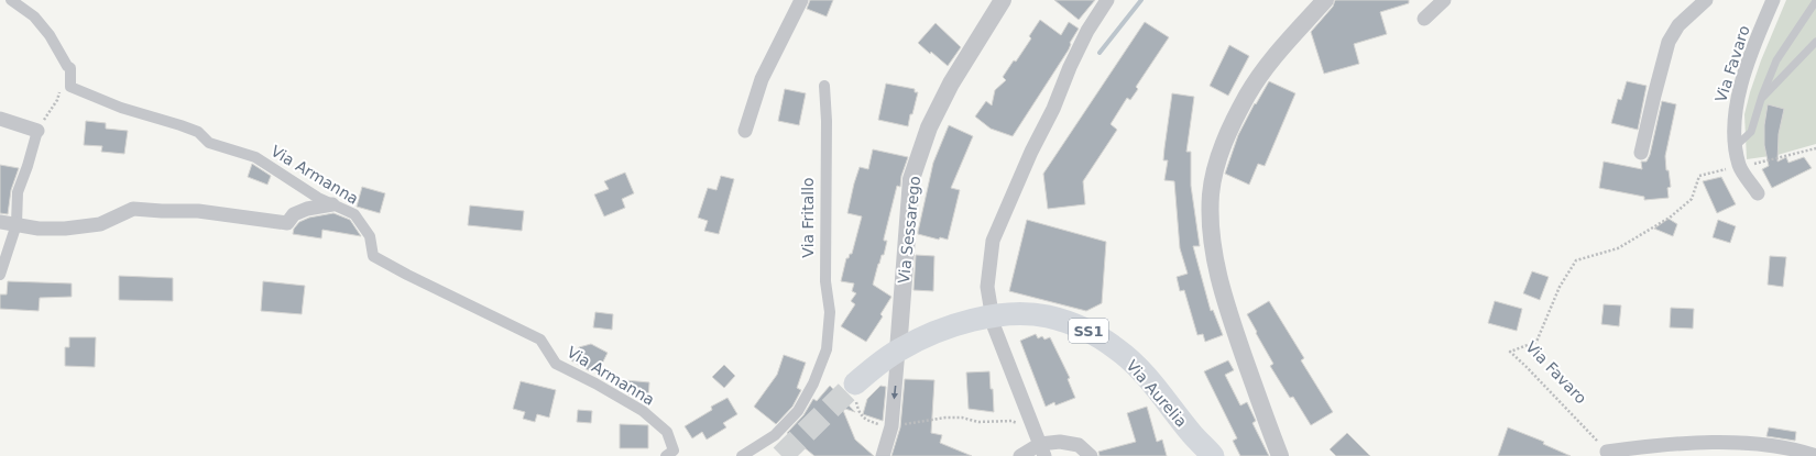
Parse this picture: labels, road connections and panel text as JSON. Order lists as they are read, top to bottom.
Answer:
{
  "streets": {
    "main road": ["SS1", "Via Aurelia"],
    "street": [
      "Via Favaro",
      "Via Armanna",
      "Via Fritallo",
      "Via Sessarego"
    ]
  },
  "crossings": [
    ["Via Sessarego", "Via Aurelia"]
  ]
}
